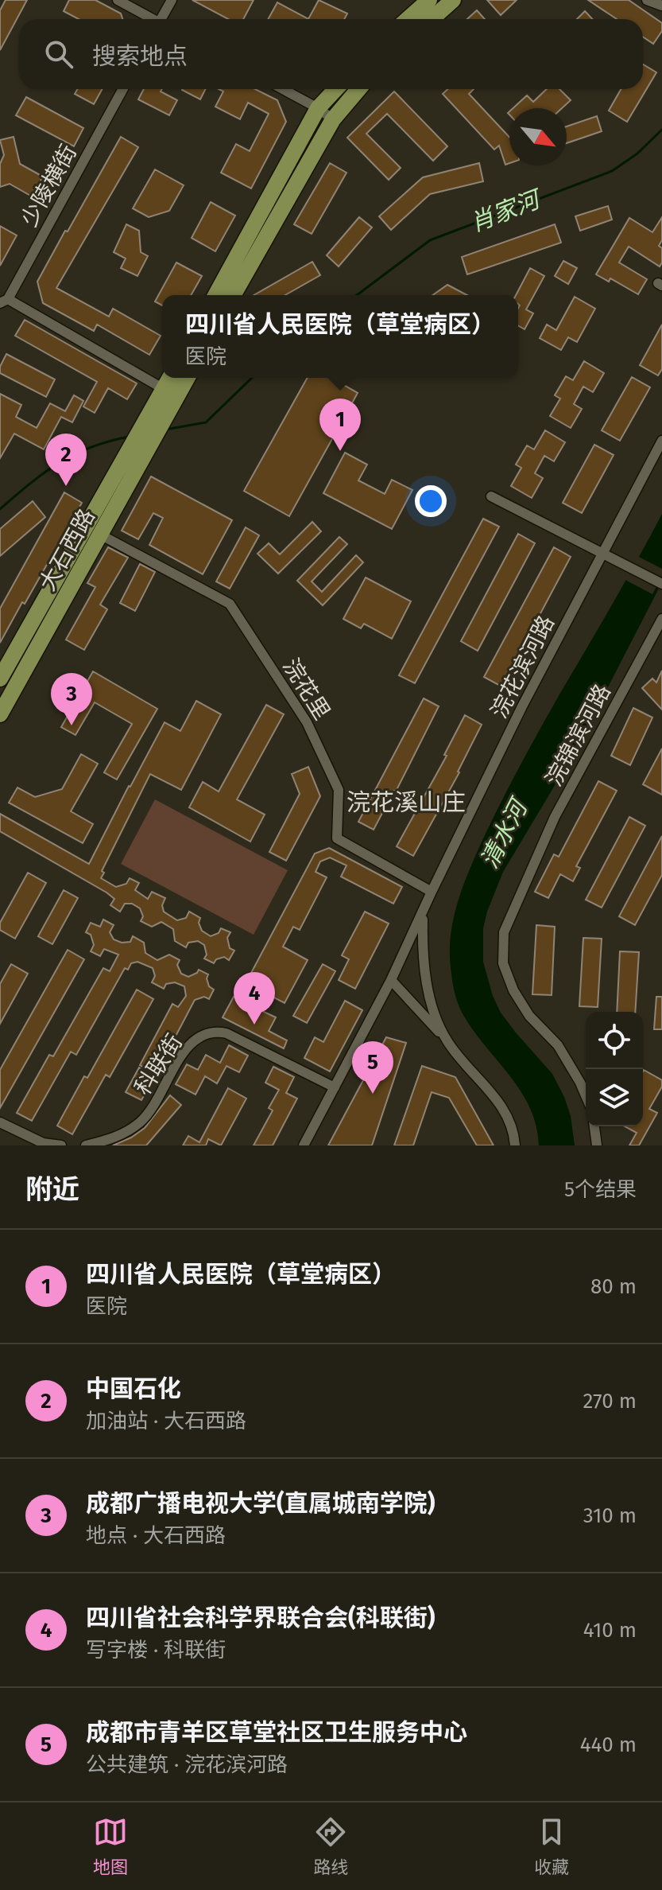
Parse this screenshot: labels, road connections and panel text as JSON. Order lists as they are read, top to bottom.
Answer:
{
  "streets": {
    "main road": ["大石西路"],
    "street": [
      "少陵横街",
      "浣花滨河路",
      "浣花里",
      "浣锦滨河路",
      "科联街"
    ]
  },
  "crossings": [
    ["大石西路", "浣花里"],
    ["浣花滨河路", "浣花里"],
    ["浣花滨河路", "科联街"]
  ],
  "districts": ["浣花溪山庄"],
  "water": ["肖家河", "清水河"],
  "north": "bottom right",
  "page": {
    "search": "搜索地点",
    "popup": ["四川省人民医院（草堂病区）", "医院"],
    "pins": [
      "1",
      "2",
      "3",
      "4",
      "5"
    ],
    "heading": ["附近", "5个结果"],
    "list": [
      {
        "mark": "1",
        "name": "四川省人民医院（草堂病区）",
        "note": "医院",
        "value": "80 m"
      },
      {
        "mark": "2",
        "name": "中国石化",
        "note": "加油站 · 大石西路",
        "value": "270 m"
      },
      {
        "mark": "3",
        "name": "成都广播电视大学(直属城南学院)",
        "note": "地点 · 大石西路",
        "value": "310 m"
      },
      {
        "mark": "4",
        "name": "四川省社会科学界联合会(科联街)",
        "note": "写字楼 · 科联街",
        "value": "410 m"
      },
      {
        "mark": "5",
        "name": "成都市青羊区草堂社区卫生服务中心",
        "note": "公共建筑 · 浣花滨河路",
        "value": "440 m"
      }
    ],
    "nav": ["地图", "路线", "收藏"]
  }
}
